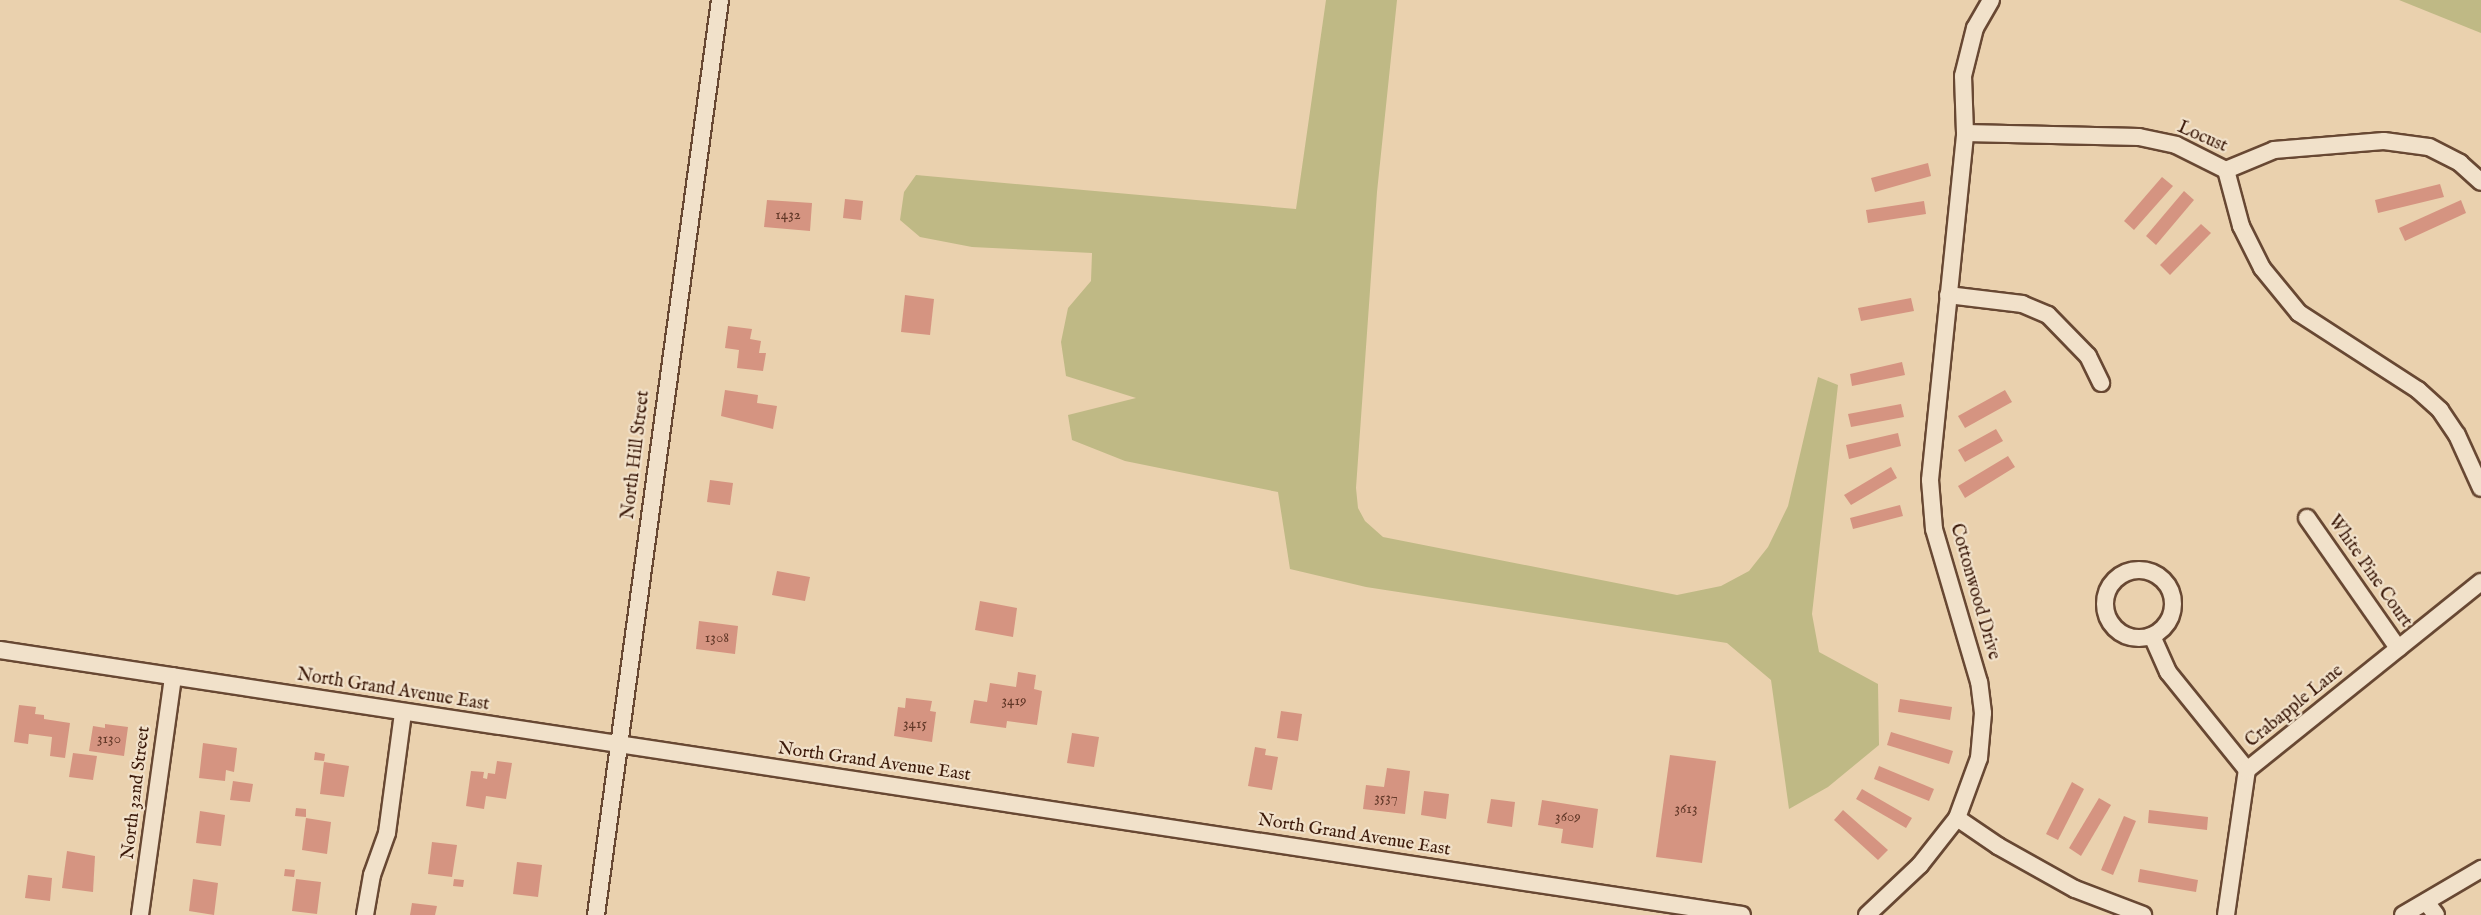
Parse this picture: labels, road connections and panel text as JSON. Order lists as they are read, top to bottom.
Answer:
{
  "streets": {
    "street": [
      "Locust",
      "North Hill Street",
      "White Pine Court",
      "Cottonwood Drive",
      "North Grand Avenue East",
      "Crabapple Lane",
      "North 32nd Street"
    ]
  },
  "crossings": [
    ["Locust", "Cottonwood Drive"],
    ["North Hill Street", "North Grand Avenue East"],
    ["White Pine Court", "Crabapple Lane"],
    ["North Grand Avenue East", "North 32nd Street"]
  ],
  "house_numbers": [
    "1432",
    "1308",
    "3419",
    "3415",
    "3130",
    "3537",
    "3613",
    "3609"
  ]
}
